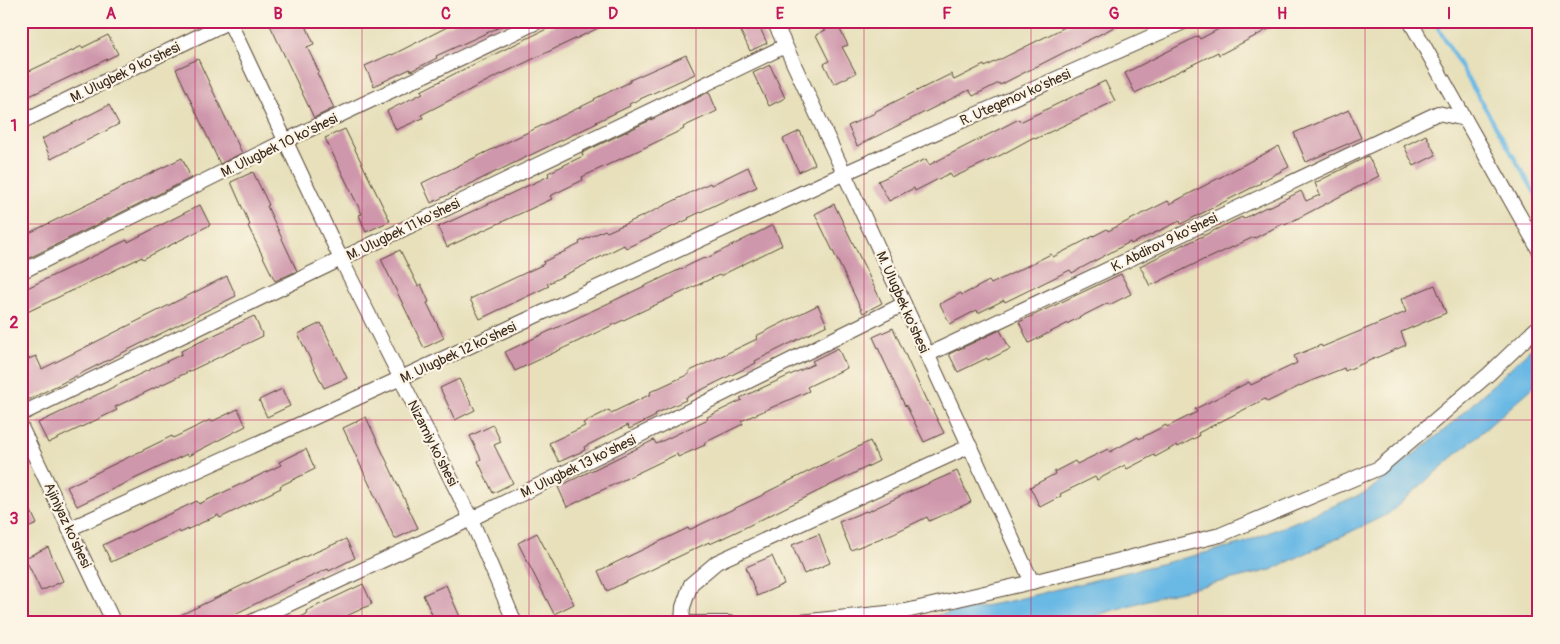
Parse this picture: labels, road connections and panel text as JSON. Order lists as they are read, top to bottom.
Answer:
{
  "streets": {
    "street": [
      "M. Ulugbek 9 ko'shesi",
      "R. Utegenov ko'shesi",
      "M. Ulugbek 10 ko'shesi",
      "M. Ulugbek 11 ko'shesi",
      "K. Abdirov 9 ko'shesi",
      "M. Ulugbek ko'shesi",
      "M. Ulugbek 12 ko'shesi",
      "Nizamiy ko'shesi",
      "M. Ulugbek 13 ko'shesi",
      "Ajiniyaz ko'shesi"
    ]
  },
  "crossings": [
    ["M. Ulugbek 9 ko'shesi", "Nizamiy ko'shesi"],
    ["R. Utegenov ko'shesi", "M. Ulugbek ko'shesi"],
    ["R. Utegenov ko'shesi", "M. Ulugbek 12 ko'shesi"],
    ["M. Ulugbek 10 ko'shesi", "Nizamiy ko'shesi"],
    ["M. Ulugbek 11 ko'shesi", "M. Ulugbek ko'shesi"],
    ["M. Ulugbek 11 ko'shesi", "Nizamiy ko'shesi"],
    ["K. Abdirov 9 ko'shesi", "M. Ulugbek ko'shesi"],
    ["M. Ulugbek ko'shesi", "M. Ulugbek 12 ko'shesi"],
    ["M. Ulugbek ko'shesi", "M. Ulugbek 13 ko'shesi"],
    ["M. Ulugbek 12 ko'shesi", "Nizamiy ko'shesi"],
    ["M. Ulugbek 12 ko'shesi", "Ajiniyaz ko'shesi"],
    ["Nizamiy ko'shesi", "M. Ulugbek 13 ko'shesi"]
  ],
  "grid": {
    "columns": [
      "A",
      "B",
      "C",
      "D",
      "E",
      "F",
      "G",
      "H",
      "I"
    ],
    "rows": ["1", "2", "3"]
  }
}
